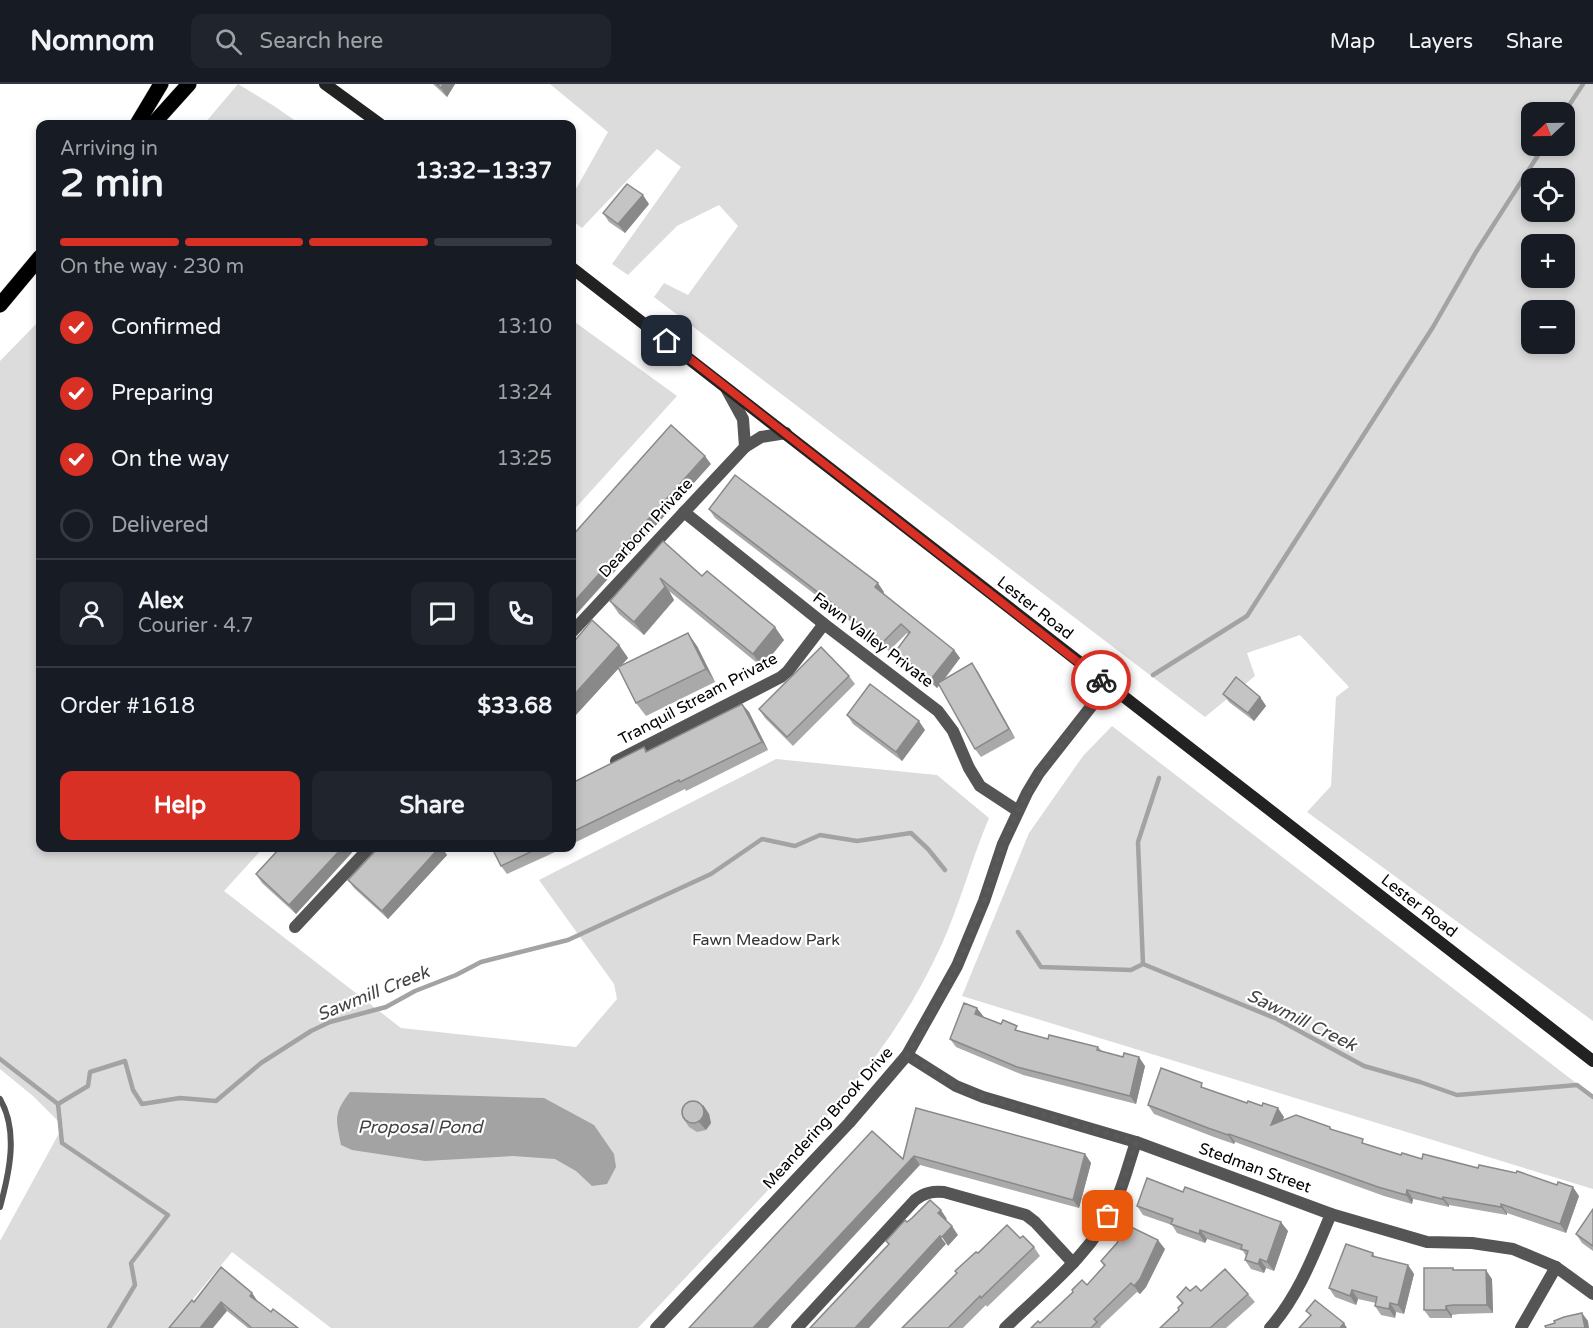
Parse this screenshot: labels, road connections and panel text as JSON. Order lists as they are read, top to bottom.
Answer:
{
  "streets": {
    "main road": ["Lester Road"],
    "street": [
      "Dearborn Private",
      "Fawn Valley Private",
      "Tranquil Stream Private",
      "Meandering Brook Drive",
      "Stedman Street"
    ]
  },
  "crossings": [
    ["Dearborn Private", "Lester Road"],
    ["Dearborn Private", "Fawn Valley Private"],
    ["Lester Road", "Meandering Brook Drive"],
    ["Fawn Valley Private", "Tranquil Stream Private"],
    ["Fawn Valley Private", "Meandering Brook Drive"],
    ["Meandering Brook Drive", "Stedman Street"]
  ],
  "water": ["Sawmill Creek", "Proposal Pond"],
  "parks": ["Fawn Meadow Park"],
  "north": "left",
  "page": {
    "header": "Nomnom",
    "search": "Search here",
    "nav": ["Map", "Layers", "Share"],
    "map_buttons": ["+", "−"],
    "heading": ["2 min", "Arriving in", "13:32–13:37"],
    "panel": [
      "Alex",
      "Courier · 4.7",
      "Order #1618",
      "$33.68"
    ],
    "bar": "On the way · 230 m",
    "list": [
      ["Confirmed", "13:10"],
      ["Preparing", "13:24"],
      ["On the way", "13:25"],
      "Delivered"
    ],
    "buttons": ["Help", "Share"]
  }
}
